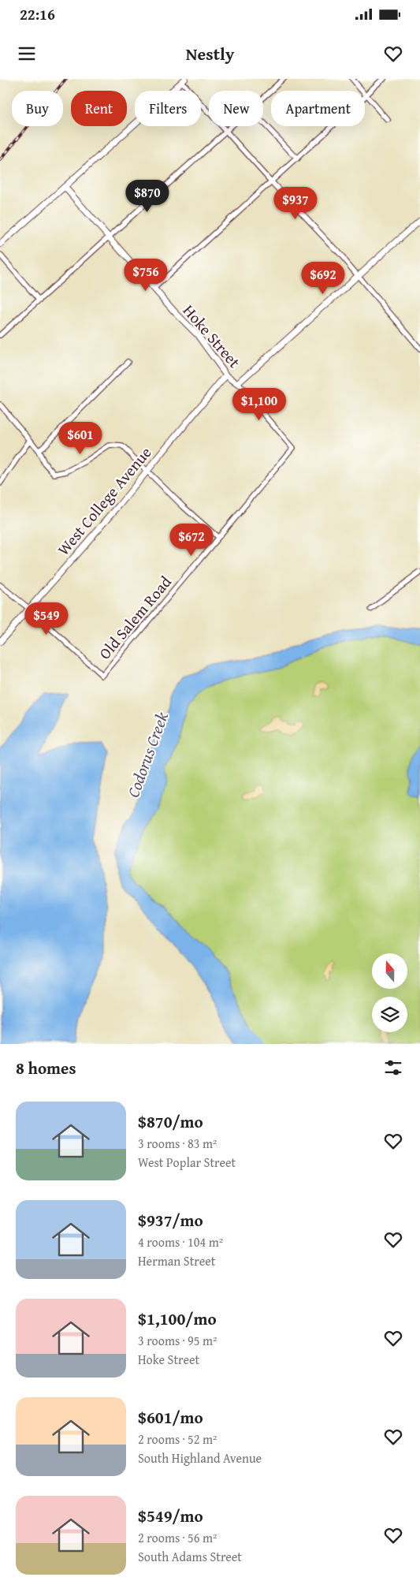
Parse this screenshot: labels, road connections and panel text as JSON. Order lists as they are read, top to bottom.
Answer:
{
  "streets": {
    "street": ["Hoke Street", "West College Avenue", "Old Salem Road"]
  },
  "crossings": [
    ["Hoke Street", "West College Avenue"],
    ["Hoke Street", "Old Salem Road"],
    ["West College Avenue", "Old Salem Road"]
  ],
  "water": ["Codorus Creek"],
  "north": "top",
  "page": {
    "status": "22:16",
    "header": "Nestly",
    "chip": [
      "Buy",
      "Rent",
      "Filters",
      "New",
      "Apartment"
    ],
    "price": [
      "$870",
      "$937",
      "$756",
      "$692",
      "$1,100",
      "$601",
      "$672",
      "$549"
    ],
    "heading": "8 homes",
    "list": [
      {
        "name": "$870/mo",
        "note": "3 rooms · 83 m² · West Poplar Street"
      },
      {
        "name": "$937/mo",
        "note": "4 rooms · 104 m² · Herman Street"
      },
      {
        "name": "$1,100/mo",
        "note": "3 rooms · 95 m² · Hoke Street"
      },
      {
        "name": "$601/mo",
        "note": "2 rooms · 52 m² · South Highland Avenue"
      },
      {
        "name": "$549/mo",
        "note": "2 rooms · 56 m² · South Adams Street"
      }
    ]
  }
}
